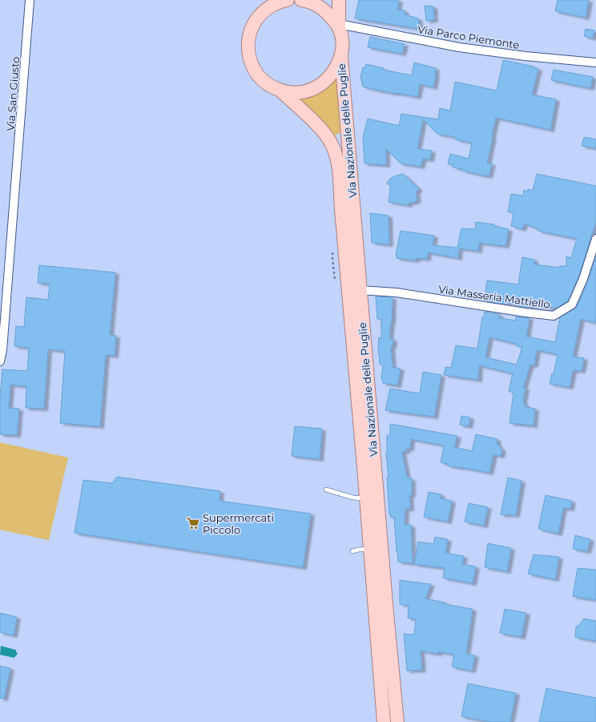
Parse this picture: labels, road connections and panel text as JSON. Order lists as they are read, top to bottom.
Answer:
{
  "streets": {
    "main road": ["Via Nazionale delle Puglie"],
    "street": ["Via Parco Piemonte", "Via San Giusto", "Via Masseria Mattiello"]
  },
  "crossings": [
    ["Via Parco Piemonte", "Via Nazionale delle Puglie"],
    ["Via Nazionale delle Puglie", "Via Masseria Mattiello"]
  ],
  "places": {
    "supermarket": ["Supermercati Piccolo"]
  }
}
